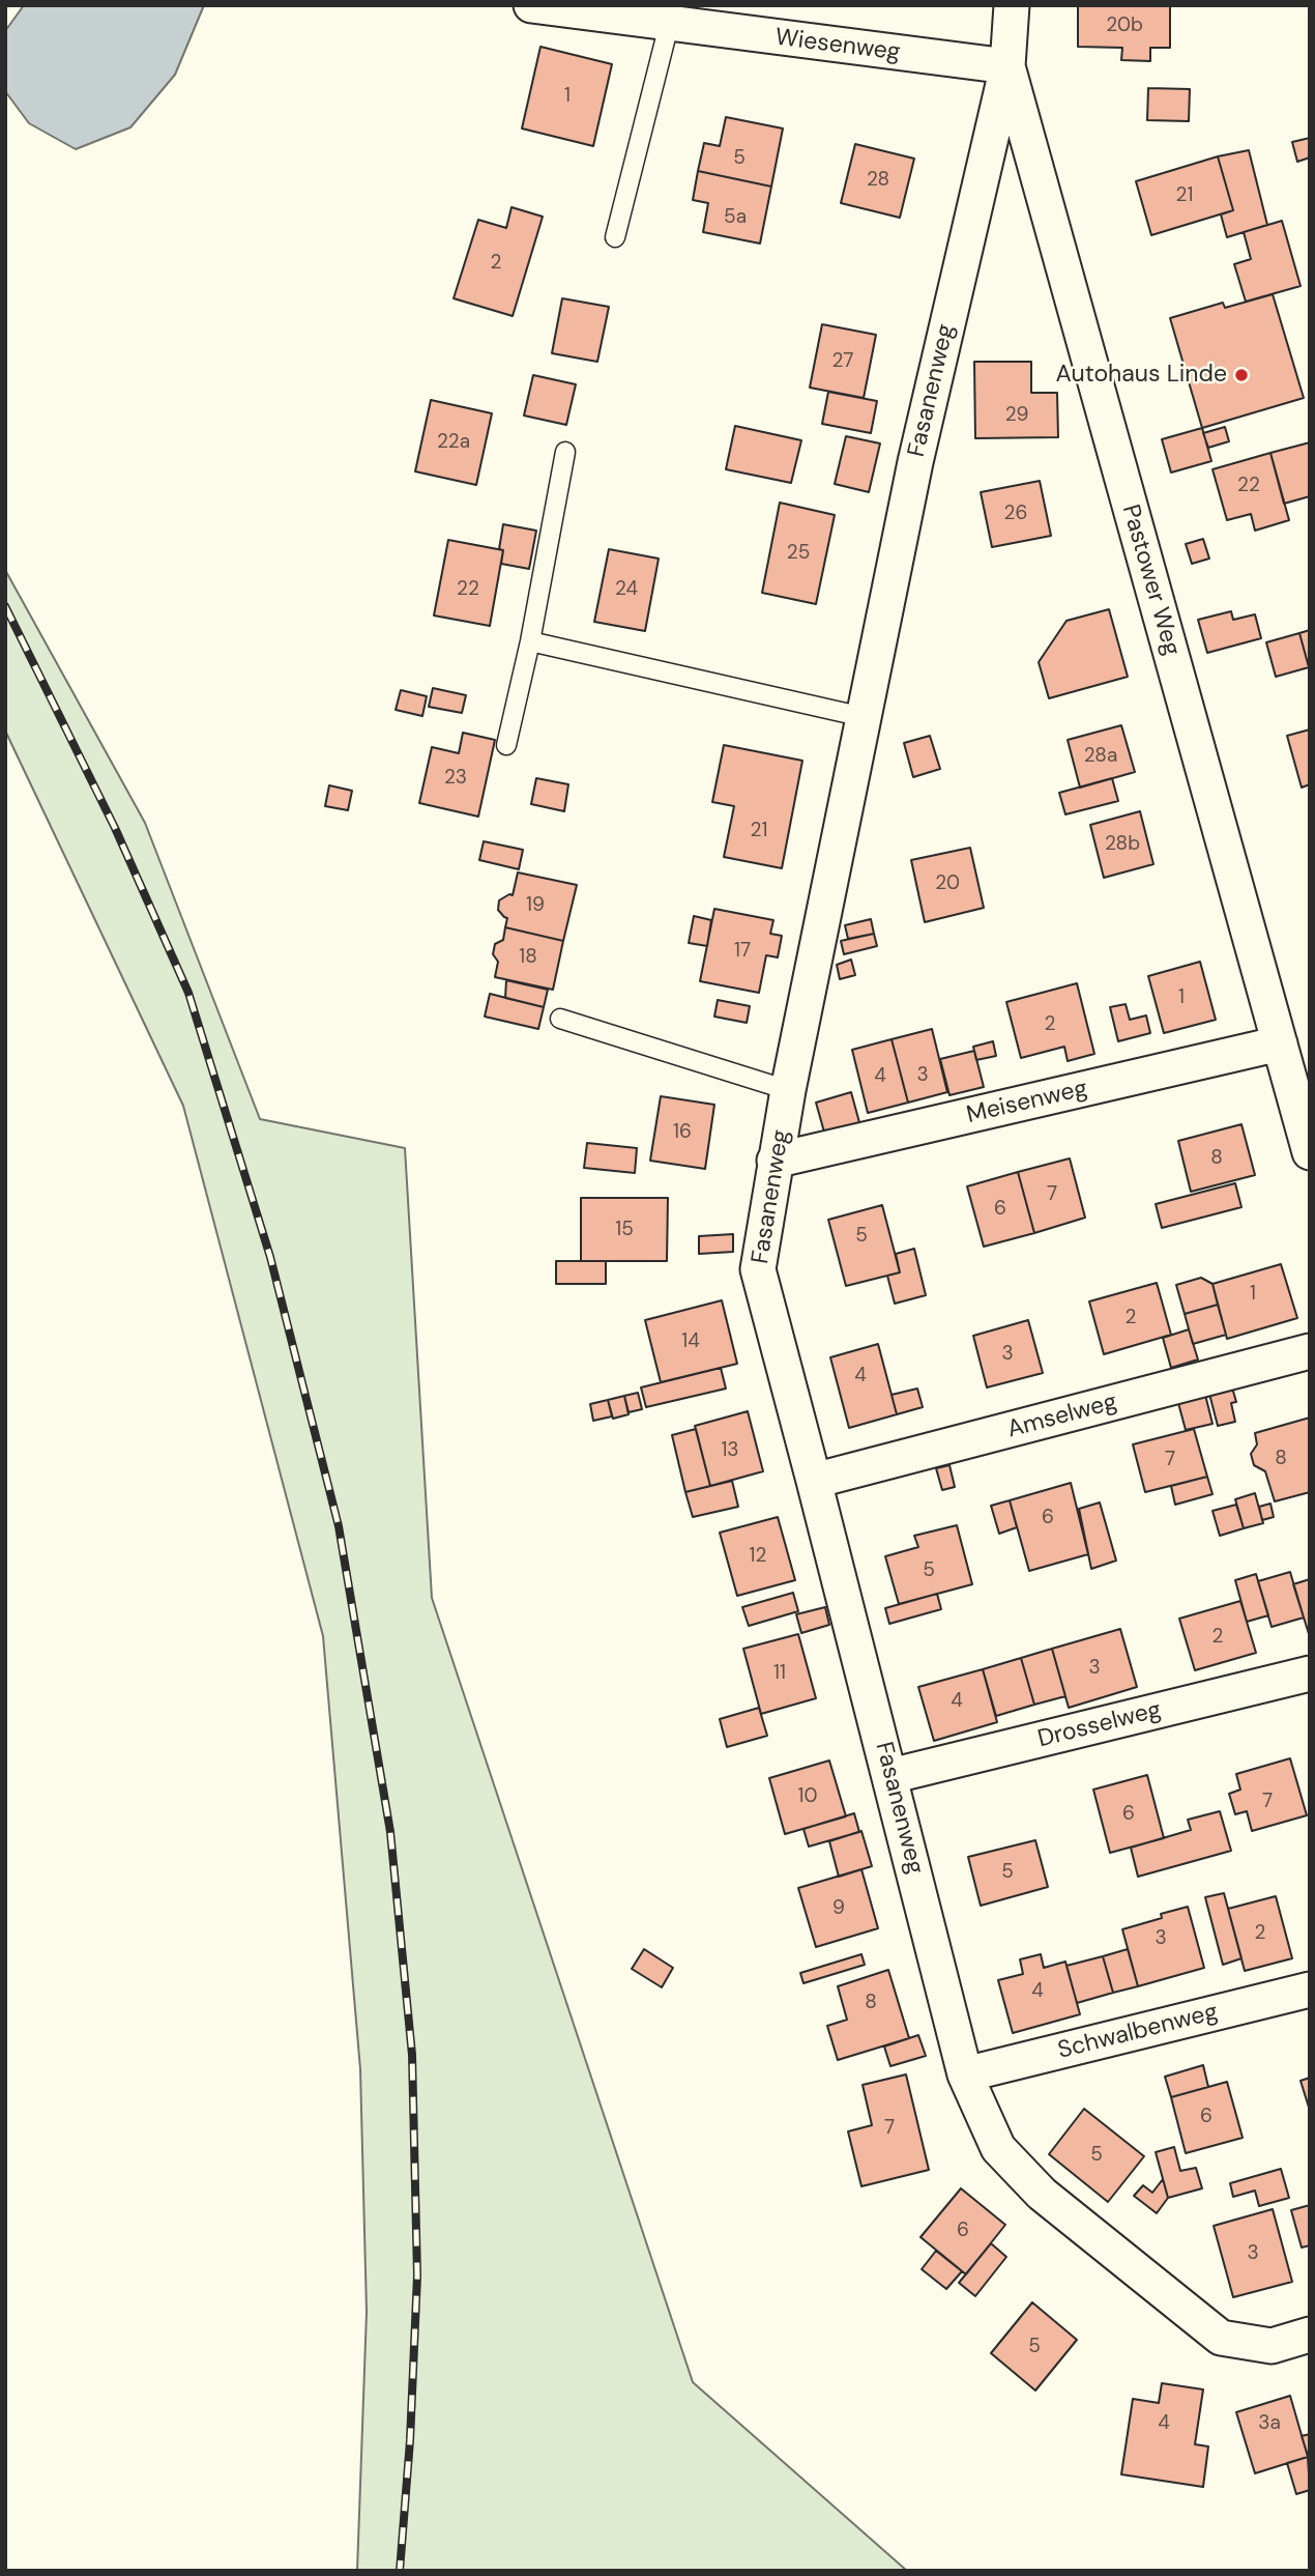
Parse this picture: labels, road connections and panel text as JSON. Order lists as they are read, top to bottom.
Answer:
{
  "streets": {
    "street": [
      "Wiesenweg",
      "Fasanenweg",
      "Pastower Weg",
      "Meisenweg",
      "Amselweg",
      "Drosselweg",
      "Schwalbenweg"
    ]
  },
  "crossings": [
    ["Wiesenweg", "Fasanenweg"],
    ["Wiesenweg", "Pastower Weg"],
    ["Fasanenweg", "Pastower Weg"],
    ["Fasanenweg", "Meisenweg"],
    ["Fasanenweg", "Amselweg"],
    ["Fasanenweg", "Drosselweg"],
    ["Fasanenweg", "Schwalbenweg"],
    ["Pastower Weg", "Meisenweg"]
  ],
  "places": ["Autohaus Linde"],
  "house_numbers": [
    "20b",
    "1",
    "5",
    "28",
    "21",
    "5a",
    "2",
    "27",
    "29",
    "22a",
    "22",
    "26",
    "25",
    "22",
    "24",
    "28a",
    "23",
    "21",
    "28b",
    "20",
    "19",
    "17",
    "18",
    "1",
    "2",
    "3",
    "4",
    "16",
    "8",
    "7",
    "6",
    "15",
    "5",
    "1",
    "2",
    "14",
    "3",
    "4",
    "13",
    "8",
    "7",
    "6",
    "12",
    "5",
    "2",
    "3",
    "11",
    "4",
    "10",
    "7",
    "6",
    "5",
    "9",
    "2",
    "3",
    "4",
    "8",
    "6",
    "7",
    "5",
    "6",
    "3",
    "5",
    "4",
    "3a"
  ]
}
